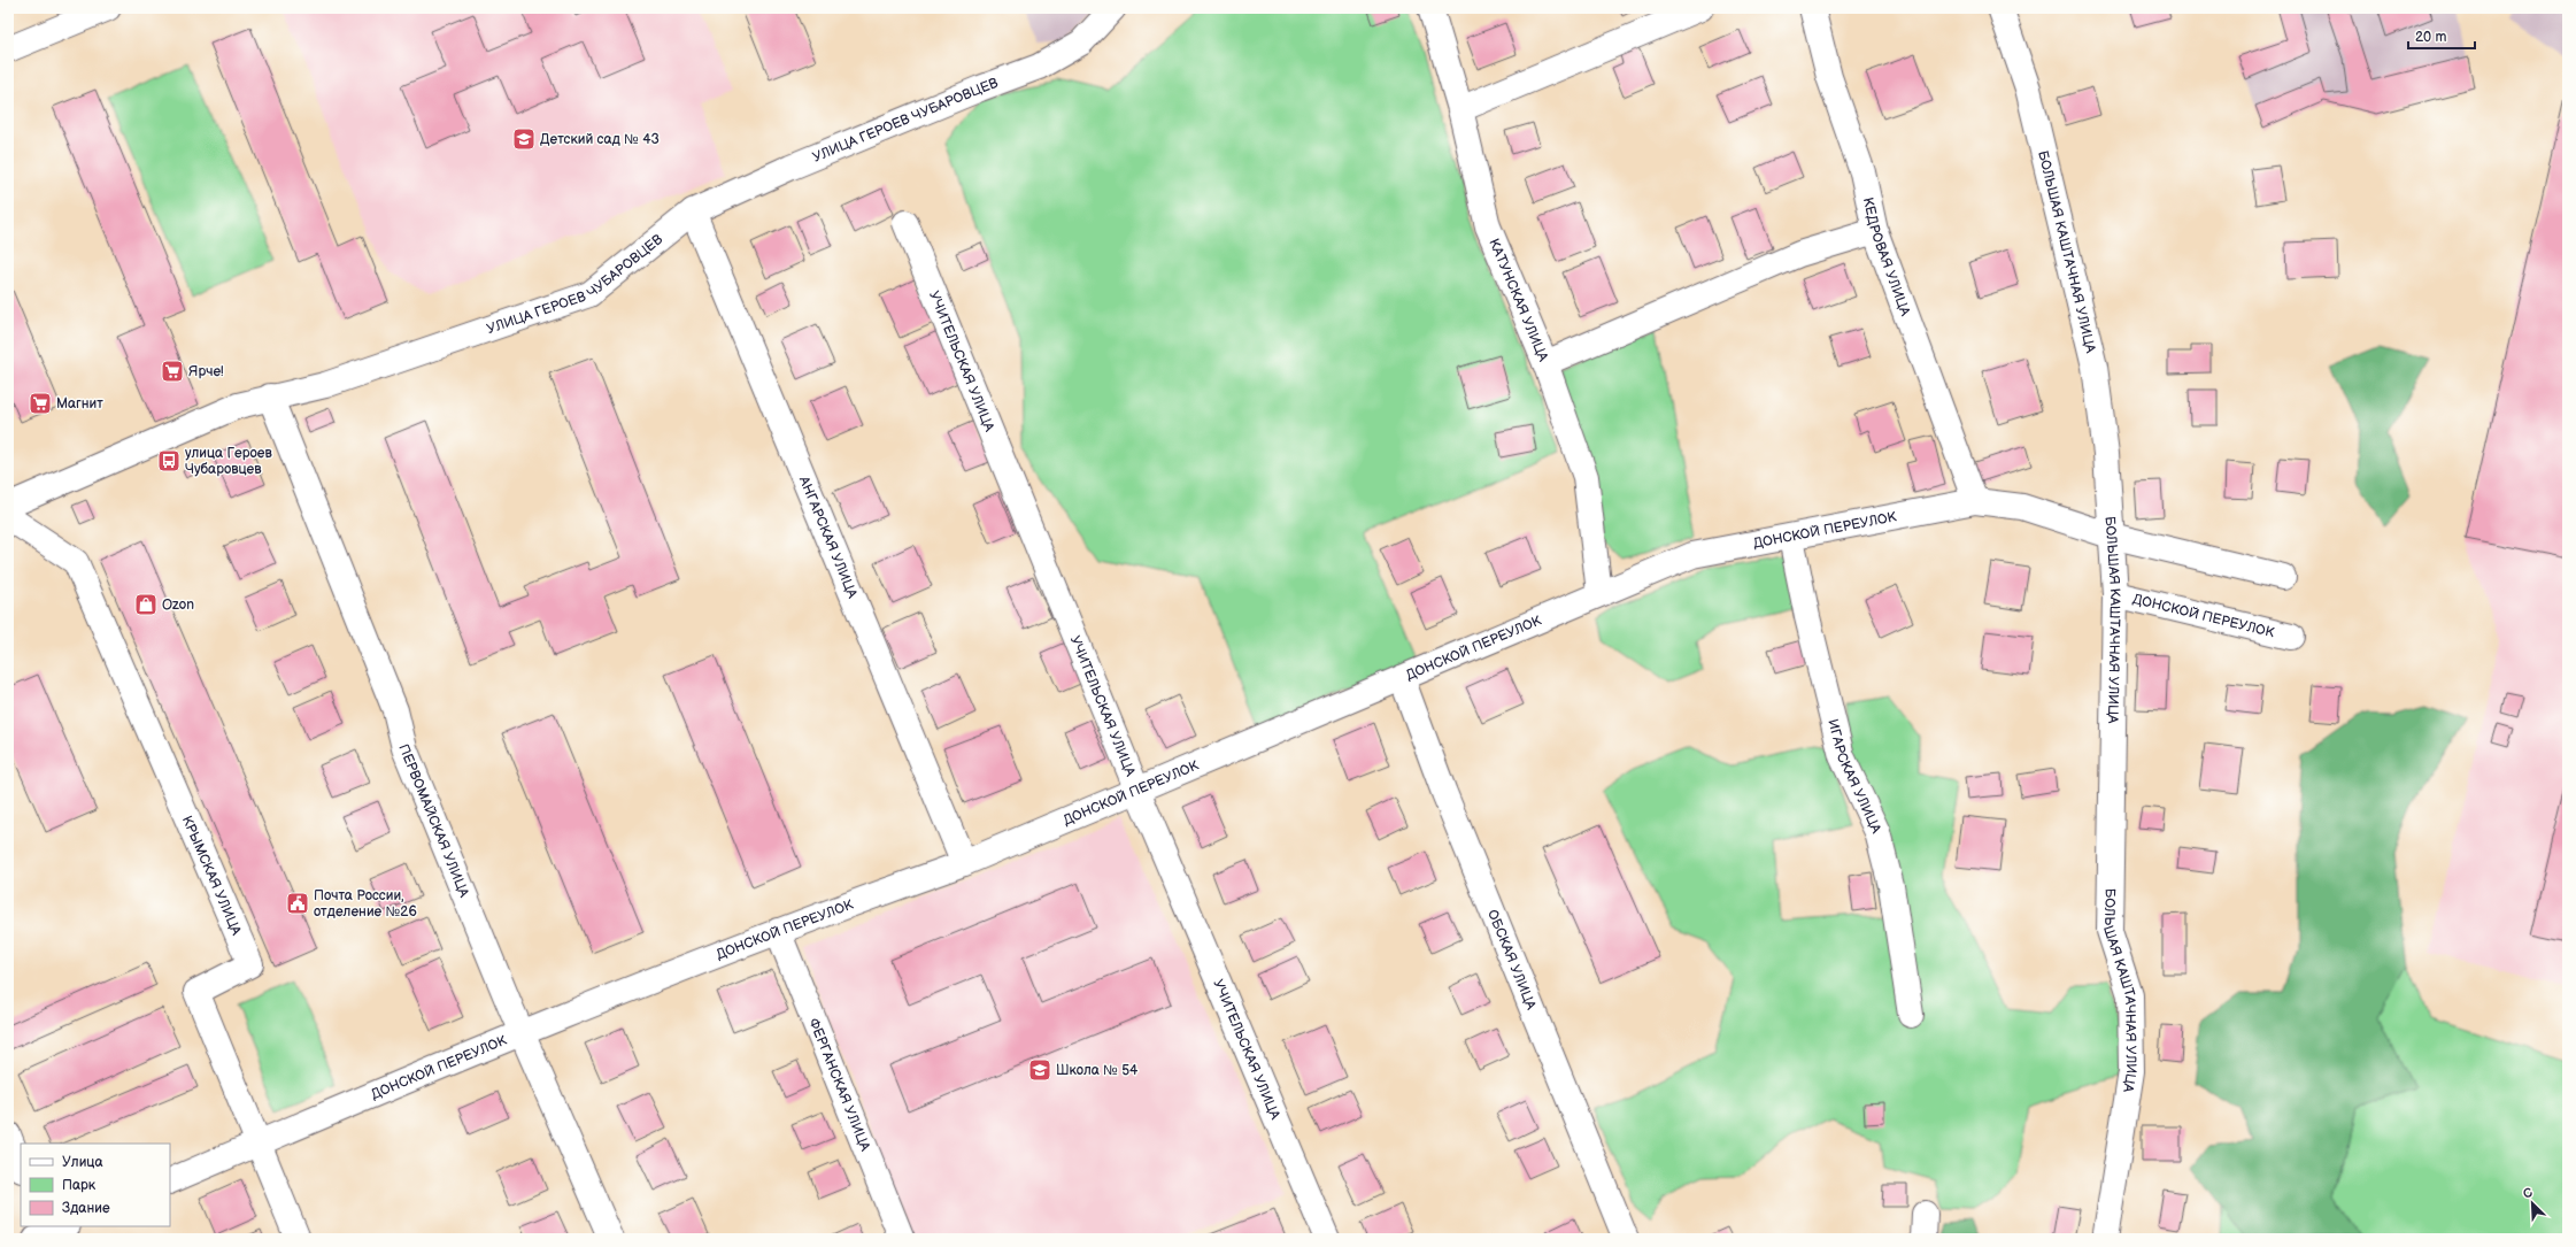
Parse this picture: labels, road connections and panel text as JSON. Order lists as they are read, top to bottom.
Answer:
{
  "streets": {
    "street": [
      "УЛИЦА ГЕРОЕВ ЧУБАРОВЦЕВ",
      "БОЛЬШАЯ КАШТАЧНАЯ УЛИЦА",
      "КЕДРОВАЯ УЛИЦА",
      "КАТУНСКАЯ УЛИЦА",
      "УЧИТЕЛЬСКАЯ УЛИЦА",
      "ДОНСКОЙ ПЕРЕУЛОК",
      "АНГАРСКАЯ УЛИЦА",
      "ИГАРСКАЯ УЛИЦА",
      "ПЕРВОМАЙСКАЯ УЛИЦА",
      "КРЫМСКАЯ УЛИЦА",
      "ОБСКАЯ УЛИЦА",
      "ФЕРГАНСКАЯ УЛИЦА"
    ]
  },
  "crossings": [
    ["УЛИЦА ГЕРОЕВ ЧУБАРОВЦЕВ", "АНГАРСКАЯ УЛИЦА"],
    ["УЛИЦА ГЕРОЕВ ЧУБАРОВЦЕВ", "ПЕРВОМАЙСКАЯ УЛИЦА"],
    ["БОЛЬШАЯ КАШТАЧНАЯ УЛИЦА", "ДОНСКОЙ ПЕРЕУЛОК"],
    ["КЕДРОВАЯ УЛИЦА", "ДОНСКОЙ ПЕРЕУЛОК"],
    ["КАТУНСКАЯ УЛИЦА", "ДОНСКОЙ ПЕРЕУЛОК"],
    ["УЧИТЕЛЬСКАЯ УЛИЦА", "ДОНСКОЙ ПЕРЕУЛОК"],
    ["ДОНСКОЙ ПЕРЕУЛОК", "АНГАРСКАЯ УЛИЦА"],
    ["ДОНСКОЙ ПЕРЕУЛОК", "ИГАРСКАЯ УЛИЦА"],
    ["ДОНСКОЙ ПЕРЕУЛОК", "ПЕРВОМАЙСКАЯ УЛИЦА"],
    ["ДОНСКОЙ ПЕРЕУЛОК", "КРЫМСКАЯ УЛИЦА"],
    ["ДОНСКОЙ ПЕРЕУЛОК", "ОБСКАЯ УЛИЦА"],
    ["ДОНСКОЙ ПЕРЕУЛОК", "ФЕРГАНСКАЯ УЛИЦА"]
  ],
  "places": {
    "school or university": ["Детский сад № 43", "Школа № 54"],
    "supermarket": ["Ярче!", "Магнит"],
    "bus stop": ["улица Героев Чубаровцев"],
    "shop": ["Ozon"],
    "public building": ["Почта России, отделение №26"]
  },
  "legend": ["Улица", "Парк", "Здание"],
  "scale_bar": "20 m",
  "north": "top left"
}
